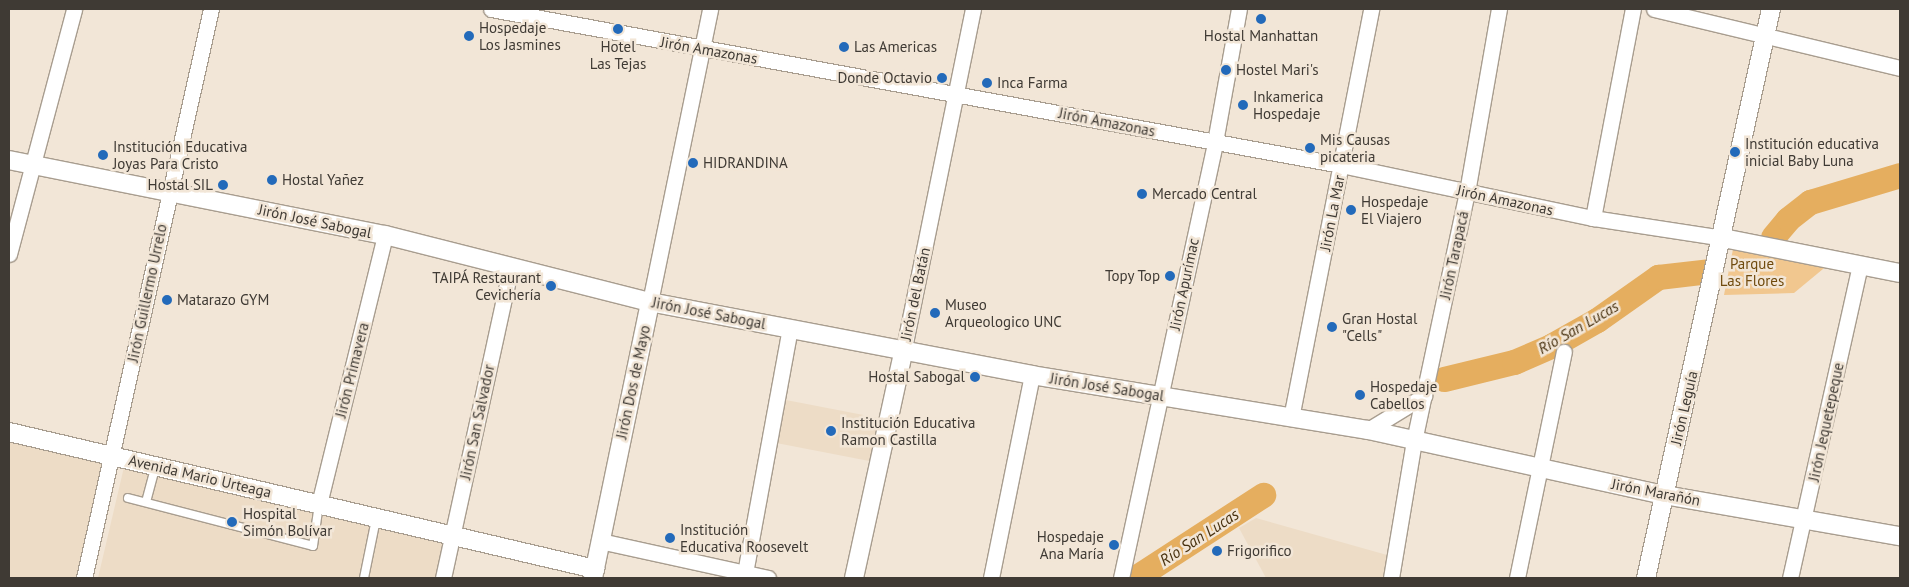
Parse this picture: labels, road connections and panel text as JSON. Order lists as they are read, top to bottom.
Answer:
{
  "streets": {
    "street": [
      "Jirón Amazonas",
      "Jirón La Mar",
      "Jirón José Sabogal",
      "Jirón Tarapacá",
      "Jirón Apurímac",
      "Jirón Guillermo Urrelo",
      "Jirón del Batán",
      "Jirón Primavera",
      "Jirón Dos de Mayo",
      "Jirón Leguía",
      "Jirón San Salvador",
      "Jirón Jequetepeque",
      "Avenida Mario Urteaga",
      "Jirón Marañón"
    ]
  },
  "crossings": [
    ["Jirón Amazonas", "Jirón La Mar"],
    ["Jirón Amazonas", "Jirón Tarapacá"],
    ["Jirón Amazonas", "Jirón Apurímac"],
    ["Jirón Amazonas", "Jirón del Batán"],
    ["Jirón Amazonas", "Jirón Dos de Mayo"],
    ["Jirón Amazonas", "Jirón Leguía"],
    ["Jirón La Mar", "Jirón José Sabogal"],
    ["Jirón José Sabogal", "Jirón Tarapacá"],
    ["Jirón José Sabogal", "Jirón Apurímac"],
    ["Jirón José Sabogal", "Jirón Guillermo Urrelo"],
    ["Jirón José Sabogal", "Jirón del Batán"],
    ["Jirón José Sabogal", "Jirón Primavera"],
    ["Jirón José Sabogal", "Jirón Dos de Mayo"],
    ["Jirón José Sabogal", "Jirón San Salvador"],
    ["Jirón José Sabogal", "Jirón Marañón"],
    ["Jirón Tarapacá", "Jirón Marañón"],
    ["Jirón Guillermo Urrelo", "Avenida Mario Urteaga"],
    ["Jirón Primavera", "Avenida Mario Urteaga"],
    ["Jirón Dos de Mayo", "Avenida Mario Urteaga"],
    ["Jirón Leguía", "Jirón Marañón"],
    ["Jirón San Salvador", "Avenida Mario Urteaga"],
    ["Jirón Jequetepeque", "Jirón Marañón"]
  ],
  "water": ["Río San Lucas"],
  "parks": ["Parque Las Flores"],
  "places": [
    "Hostal Manhattan",
    "Hotel Las Tejas",
    "Hospedaje Los Jasmines",
    "Las Americas",
    "Hostel Mari's",
    "Donde Octavio",
    "Inca Farma",
    "Inkamerica Hospedaje",
    "Mis Causas picateria",
    "Institución educativa inicial Baby Luna",
    "Institución Educativa Joyas Para Cristo",
    "HIDRANDINA",
    "Hostal Yañez",
    "Hostal SIL",
    "Mercado Central",
    "Hospedaje El Viajero",
    "Topy Top",
    "TAIPÁ Restaurant Cevichería",
    "Matarazo GYM",
    "Museo Arqueologico UNC",
    "Gran Hostal \"Cells\"",
    "Hostal Sabogal",
    "Hospedaje Cabellos",
    "Institución Educativa Ramon Castilla",
    "Hospital Simón Bolívar",
    "Institución Educativa Roosevelt",
    "Hospedaje Ana María",
    "Frigorifico"
  ]
}
